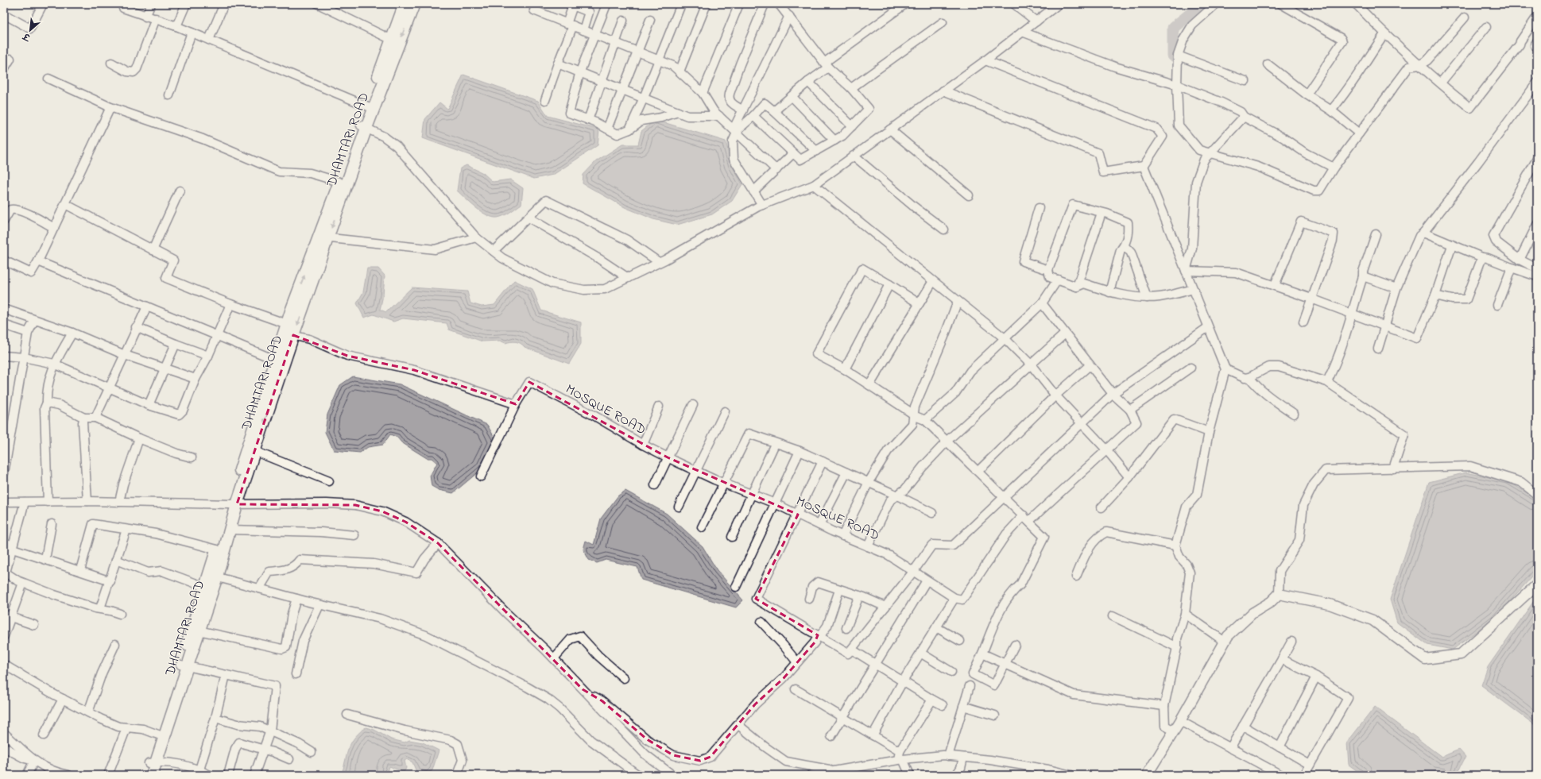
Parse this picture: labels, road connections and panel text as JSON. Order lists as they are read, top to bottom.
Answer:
{
  "streets": {
    "main road": ["DHAMTARI ROAD"],
    "street": ["MOSQUE ROAD"]
  },
  "north": "bottom left"
}
